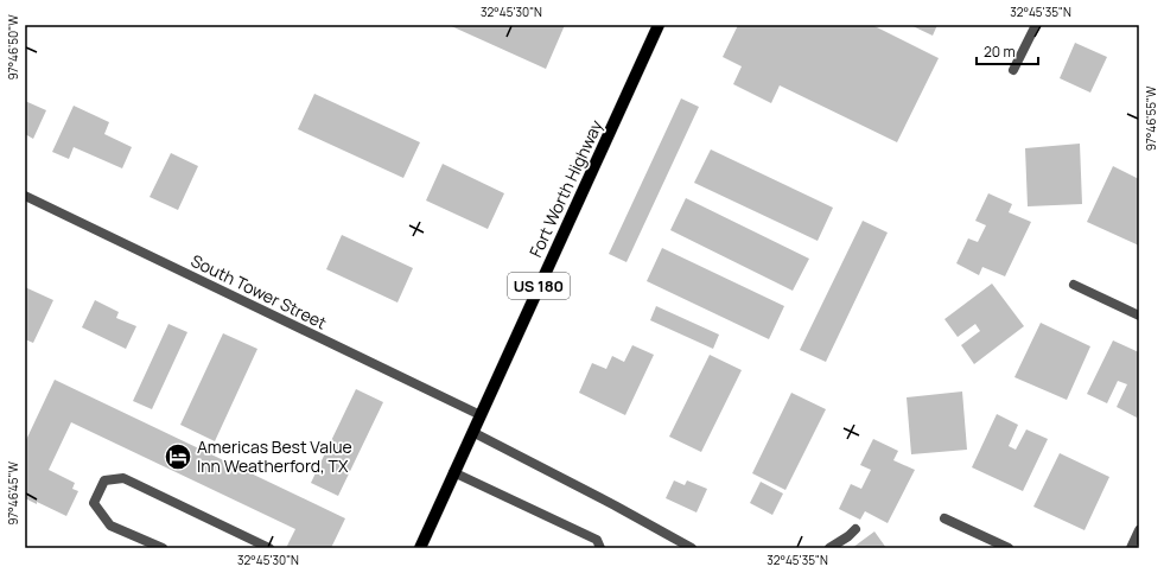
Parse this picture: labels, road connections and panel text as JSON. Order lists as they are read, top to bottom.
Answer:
{
  "streets": {
    "main road": ["Fort Worth Highway", "US 180"],
    "street": ["South Tower Street"]
  },
  "crossings": [
    ["Fort Worth Highway", "South Tower Street"]
  ],
  "places": {
    "hotel": ["Americas Best Value Inn Weatherford, TX"]
  },
  "scale_bar": "20 m",
  "coordinates": [
    "32°45'30\"N",
    "32°45'35\"N",
    "97°46'50\"W",
    "97°46'55\"W",
    "97°46'45\"W"
  ]
}
